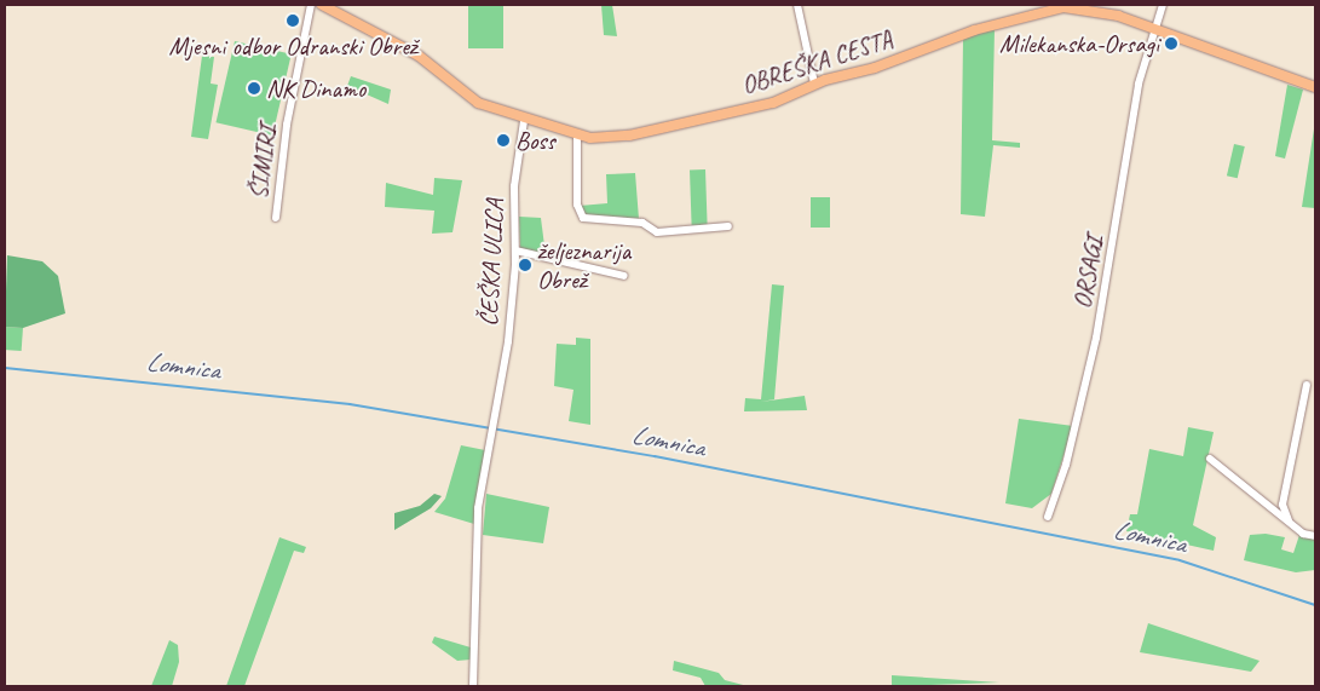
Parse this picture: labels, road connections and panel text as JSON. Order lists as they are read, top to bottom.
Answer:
{
  "streets": {
    "main road": ["OBREŠKA CESTA"],
    "street": ["ŠIMIRI", "ČEŠKA ULICA", "ORSAGI"]
  },
  "crossings": [
    ["OBREŠKA CESTA", "ŠIMIRI"],
    ["OBREŠKA CESTA", "ČEŠKA ULICA"],
    ["OBREŠKA CESTA", "ORSAGI"]
  ],
  "water": ["Lomnica"],
  "places": [
    "Mjesni odbor Odranski Obrež",
    "Milekanska-Orsagi",
    "NK Dinamo",
    "Boss",
    "željeznarija Obrež"
  ]
}
